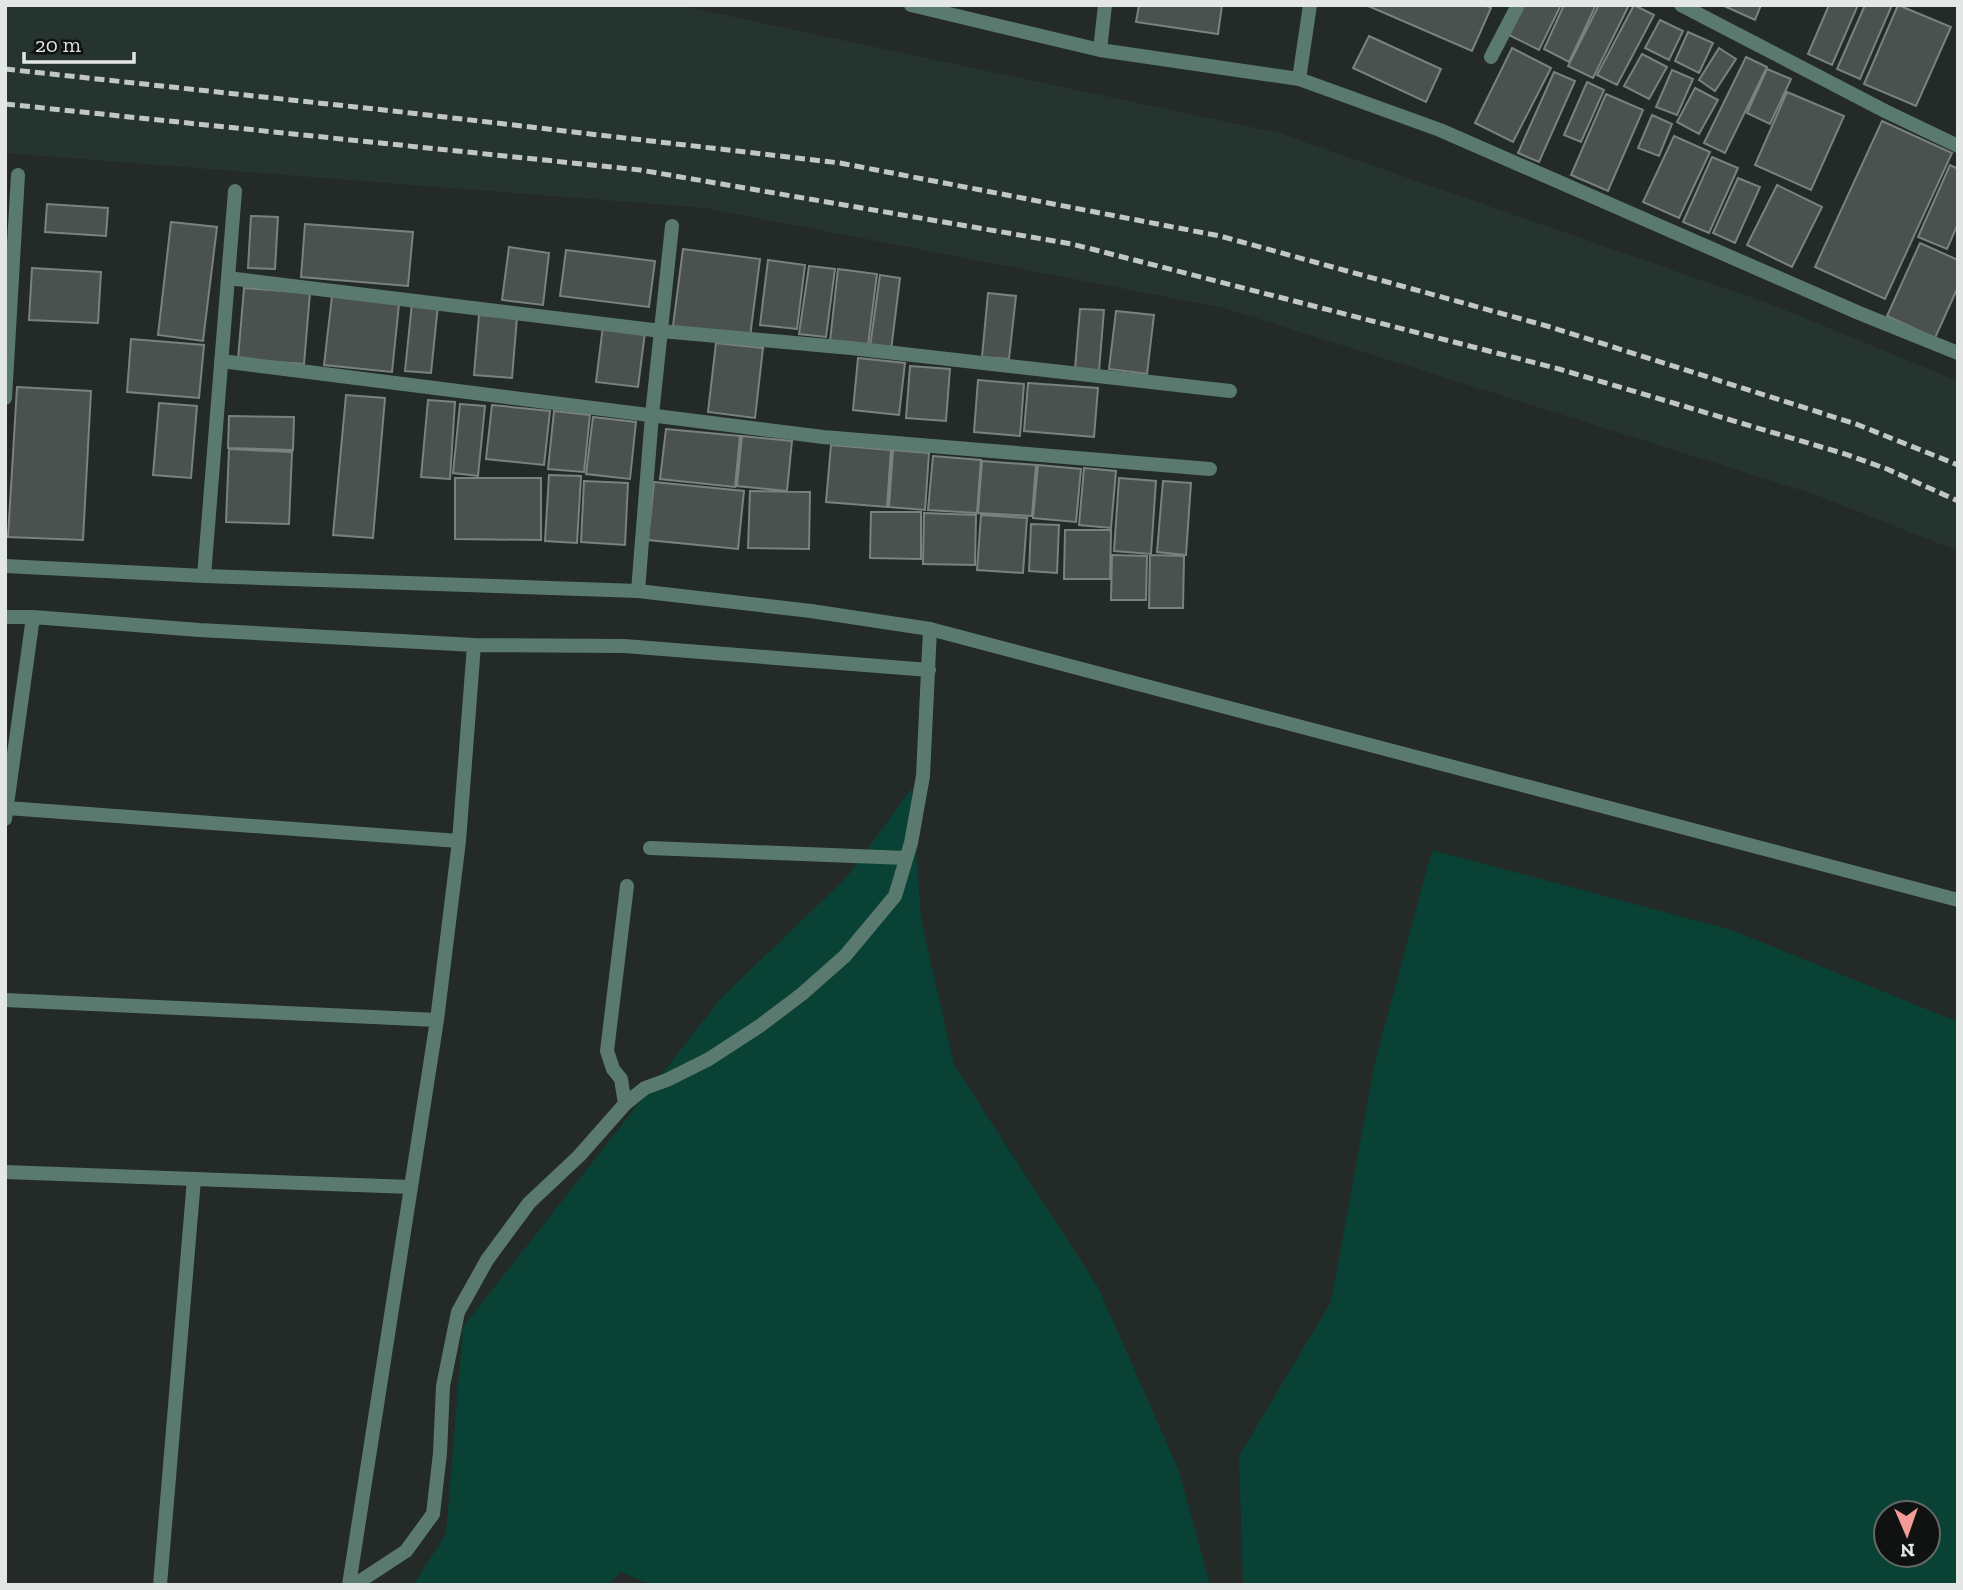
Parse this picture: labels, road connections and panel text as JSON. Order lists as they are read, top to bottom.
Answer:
{
  "scale_bar": "20 m",
  "north": "bottom"
}
